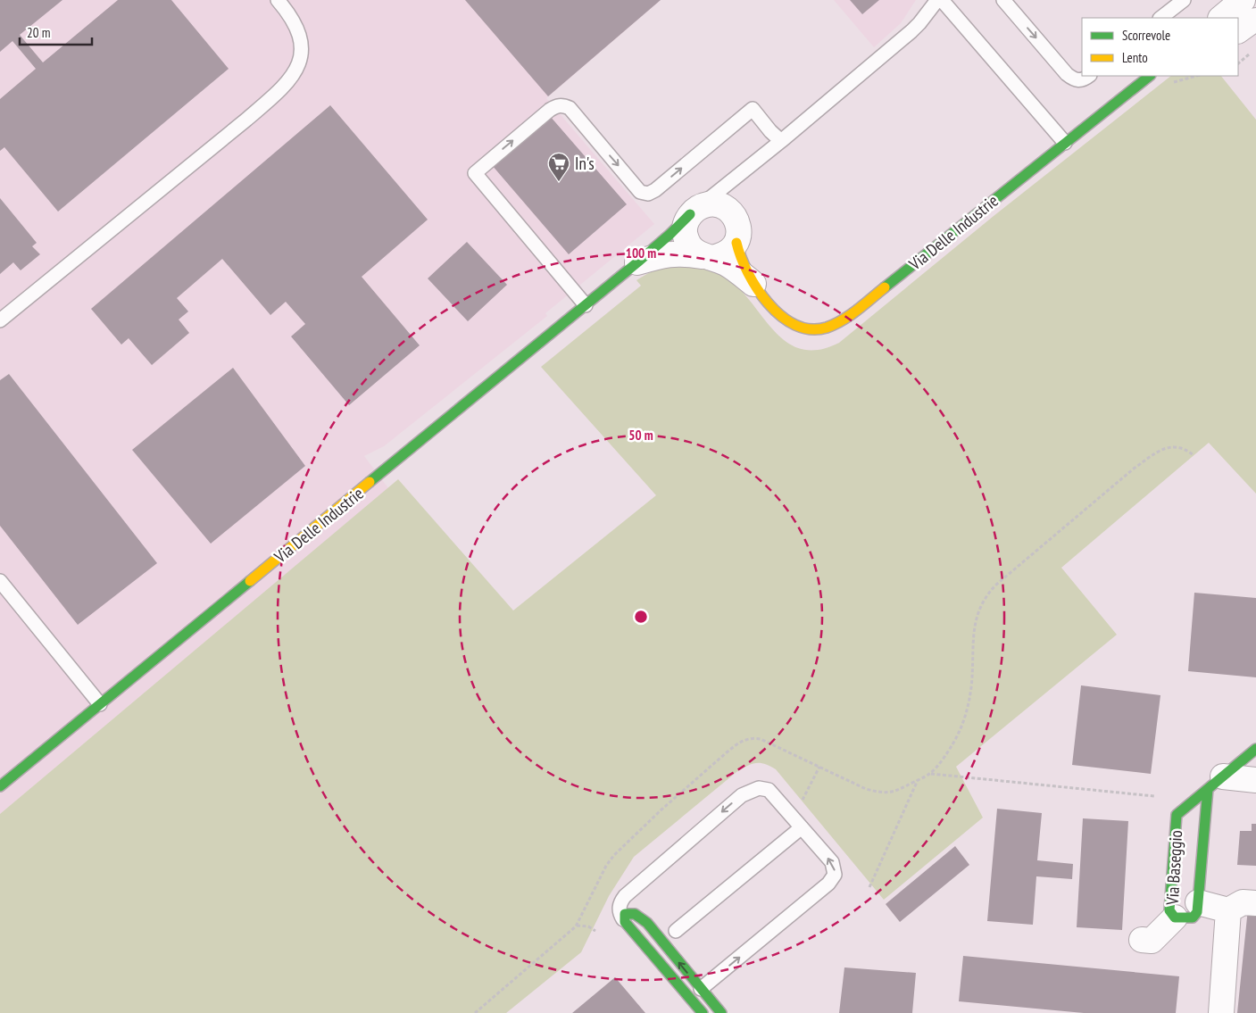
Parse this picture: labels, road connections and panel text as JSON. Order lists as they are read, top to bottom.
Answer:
{
  "streets": {
    "street": ["Via Delle Industrie", "Via Baseggio"]
  },
  "places": {
    "supermarket": ["In's"]
  },
  "legend": ["Scorrevole", "Lento"],
  "scale_bar": "20 m",
  "rings": ["100 m", "50 m"]
}
